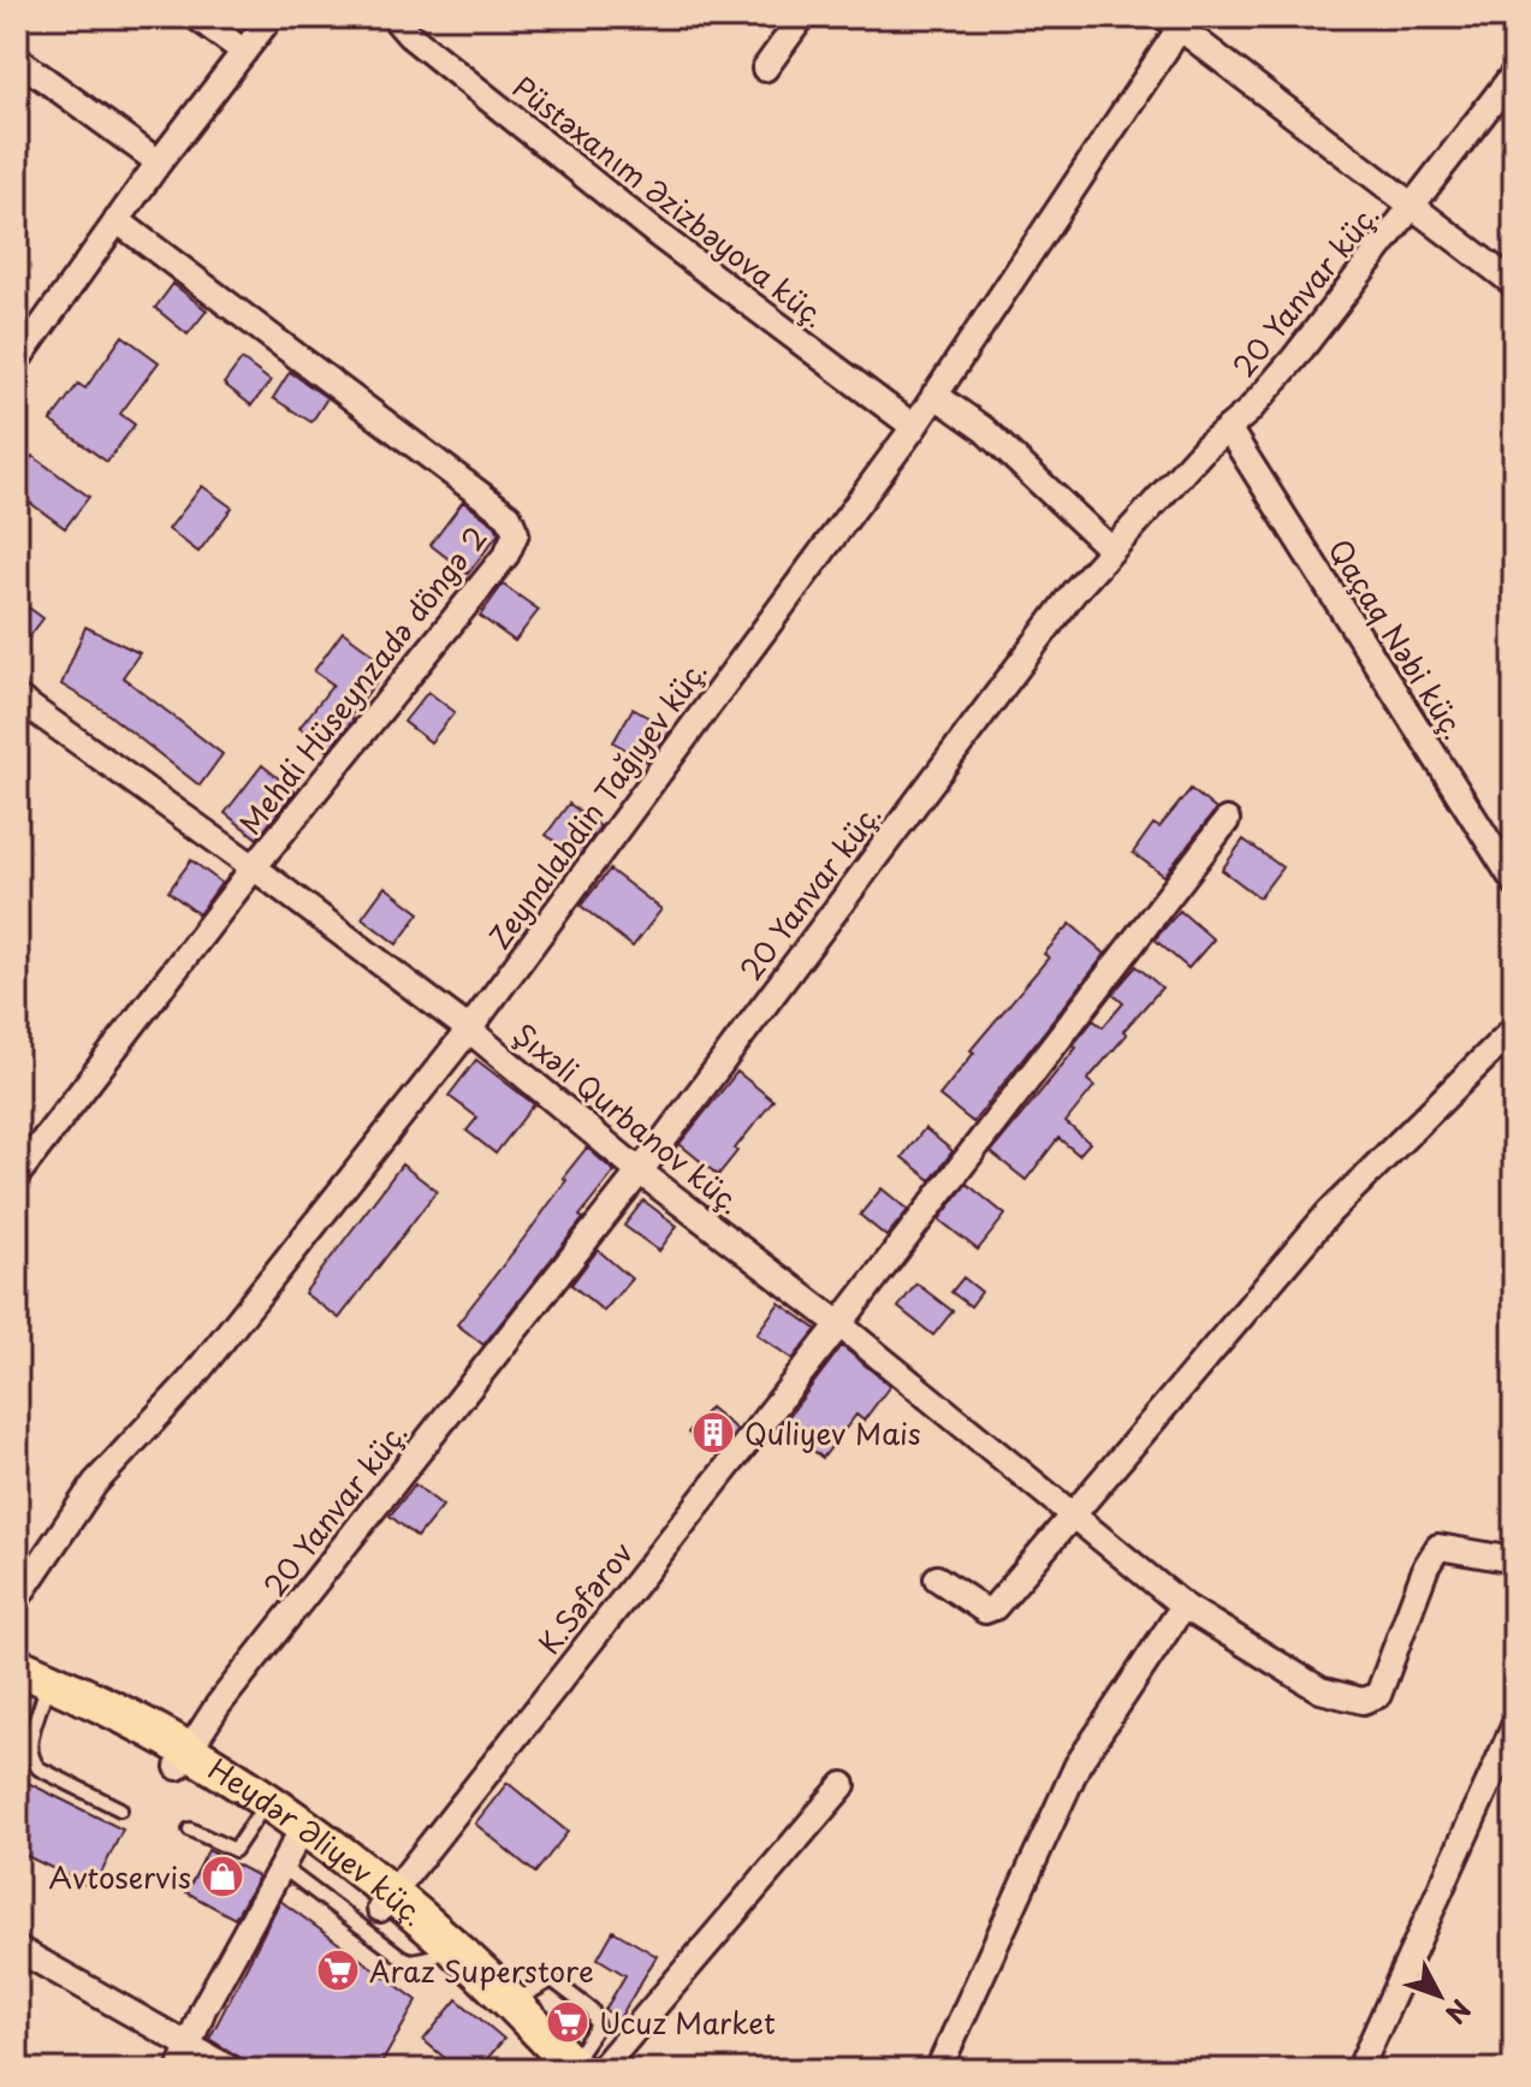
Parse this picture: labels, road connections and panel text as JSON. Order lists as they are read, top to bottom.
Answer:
{
  "streets": {
    "main road": ["Heydər Əliyev küç."],
    "street": [
      "Püstəxanım Əzizbəyova küç.",
      "20 Yanvar küç.",
      "Qaçaq Nəbi küç.",
      "Mehdi Hüseynzadə döngə 2",
      "Zeynalabdin Tağıyev küç.",
      "Şıxəli Qurbanov küç.",
      "K.Səfərov"
    ]
  },
  "crossings": [
    ["Püstəxanım Əzizbəyova küç.", "Zeynalabdin Tağıyev küç."],
    ["20 Yanvar küç.", "Qaçaq Nəbi küç."],
    ["20 Yanvar küç.", "Şıxəli Qurbanov küç."],
    ["20 Yanvar küç.", "Heydər Əliyev küç."],
    ["Mehdi Hüseynzadə döngə 2", "Şıxəli Qurbanov küç."],
    ["Zeynalabdin Tağıyev küç.", "Şıxəli Qurbanov küç."],
    ["Şıxəli Qurbanov küç.", "K.Səfərov"],
    ["K.Səfərov", "Heydər Əliyev küç."]
  ],
  "places": {
    "building": ["Quliyev Mais"],
    "shop": ["Avtoservis"],
    "supermarket": ["Araz Superstore", "Ucuz Market"]
  },
  "north": "bottom right"
}
